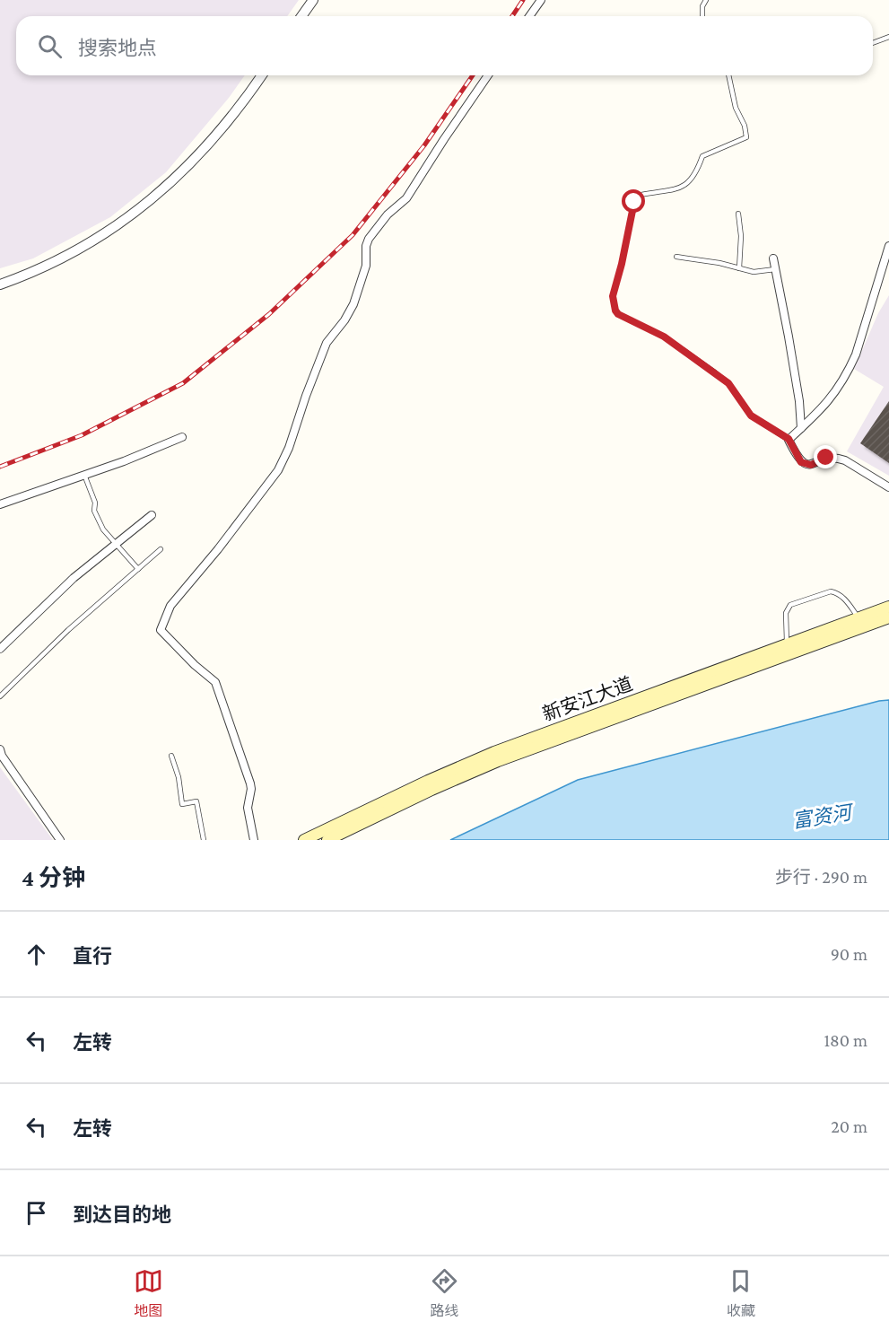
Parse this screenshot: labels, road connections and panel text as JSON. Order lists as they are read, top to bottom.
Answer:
{
  "streets": {
    "main road": ["新安江大道"]
  },
  "water": ["富资河"],
  "page": {
    "search": "搜索地点",
    "heading": ["4 分钟", "步行 · 290 m"],
    "list": [
      ["直行", "90 m"],
      ["左转", "180 m"],
      ["左转", "20 m"],
      "到达目的地"
    ],
    "nav": ["地图", "路线", "收藏"]
  }
}
